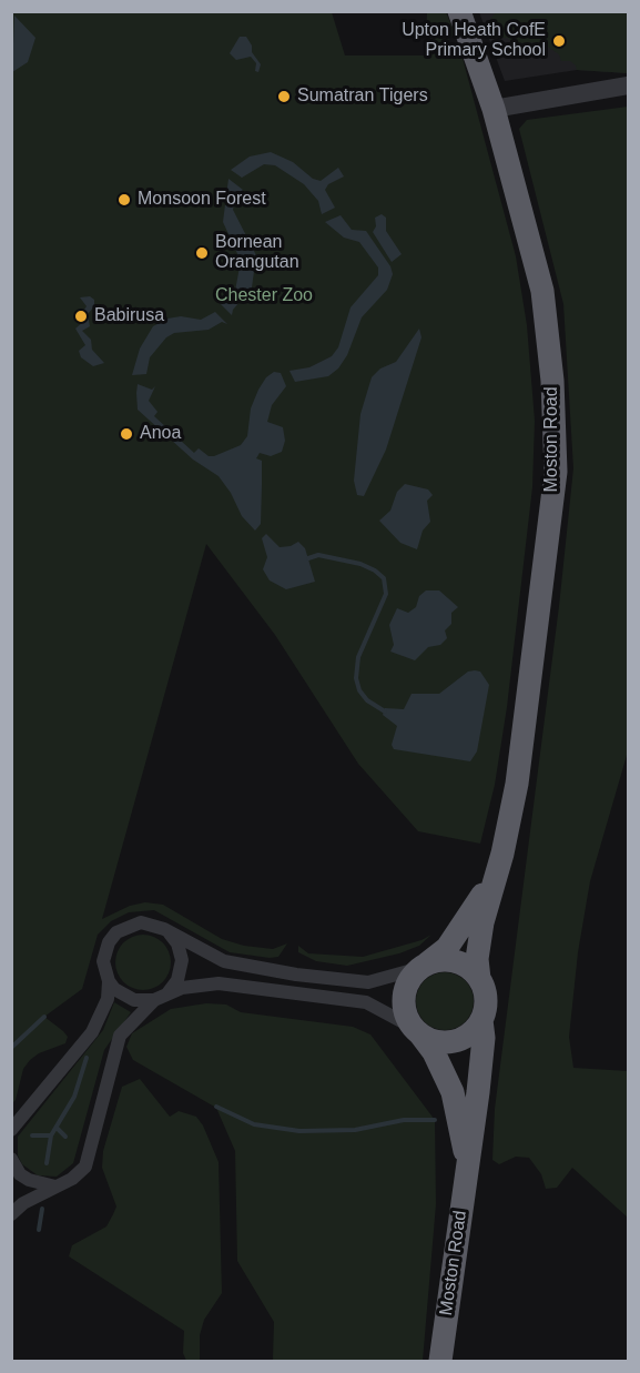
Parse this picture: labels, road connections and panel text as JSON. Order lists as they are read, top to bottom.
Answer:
{
  "streets": {
    "highway": ["Moston Road"]
  },
  "parks": ["Chester Zoo"],
  "places": [
    "Upton Heath CofE Primary School",
    "Sumatran Tigers",
    "Monsoon Forest",
    "Bornean Orangutan",
    "Babirusa",
    "Anoa"
  ]
}
